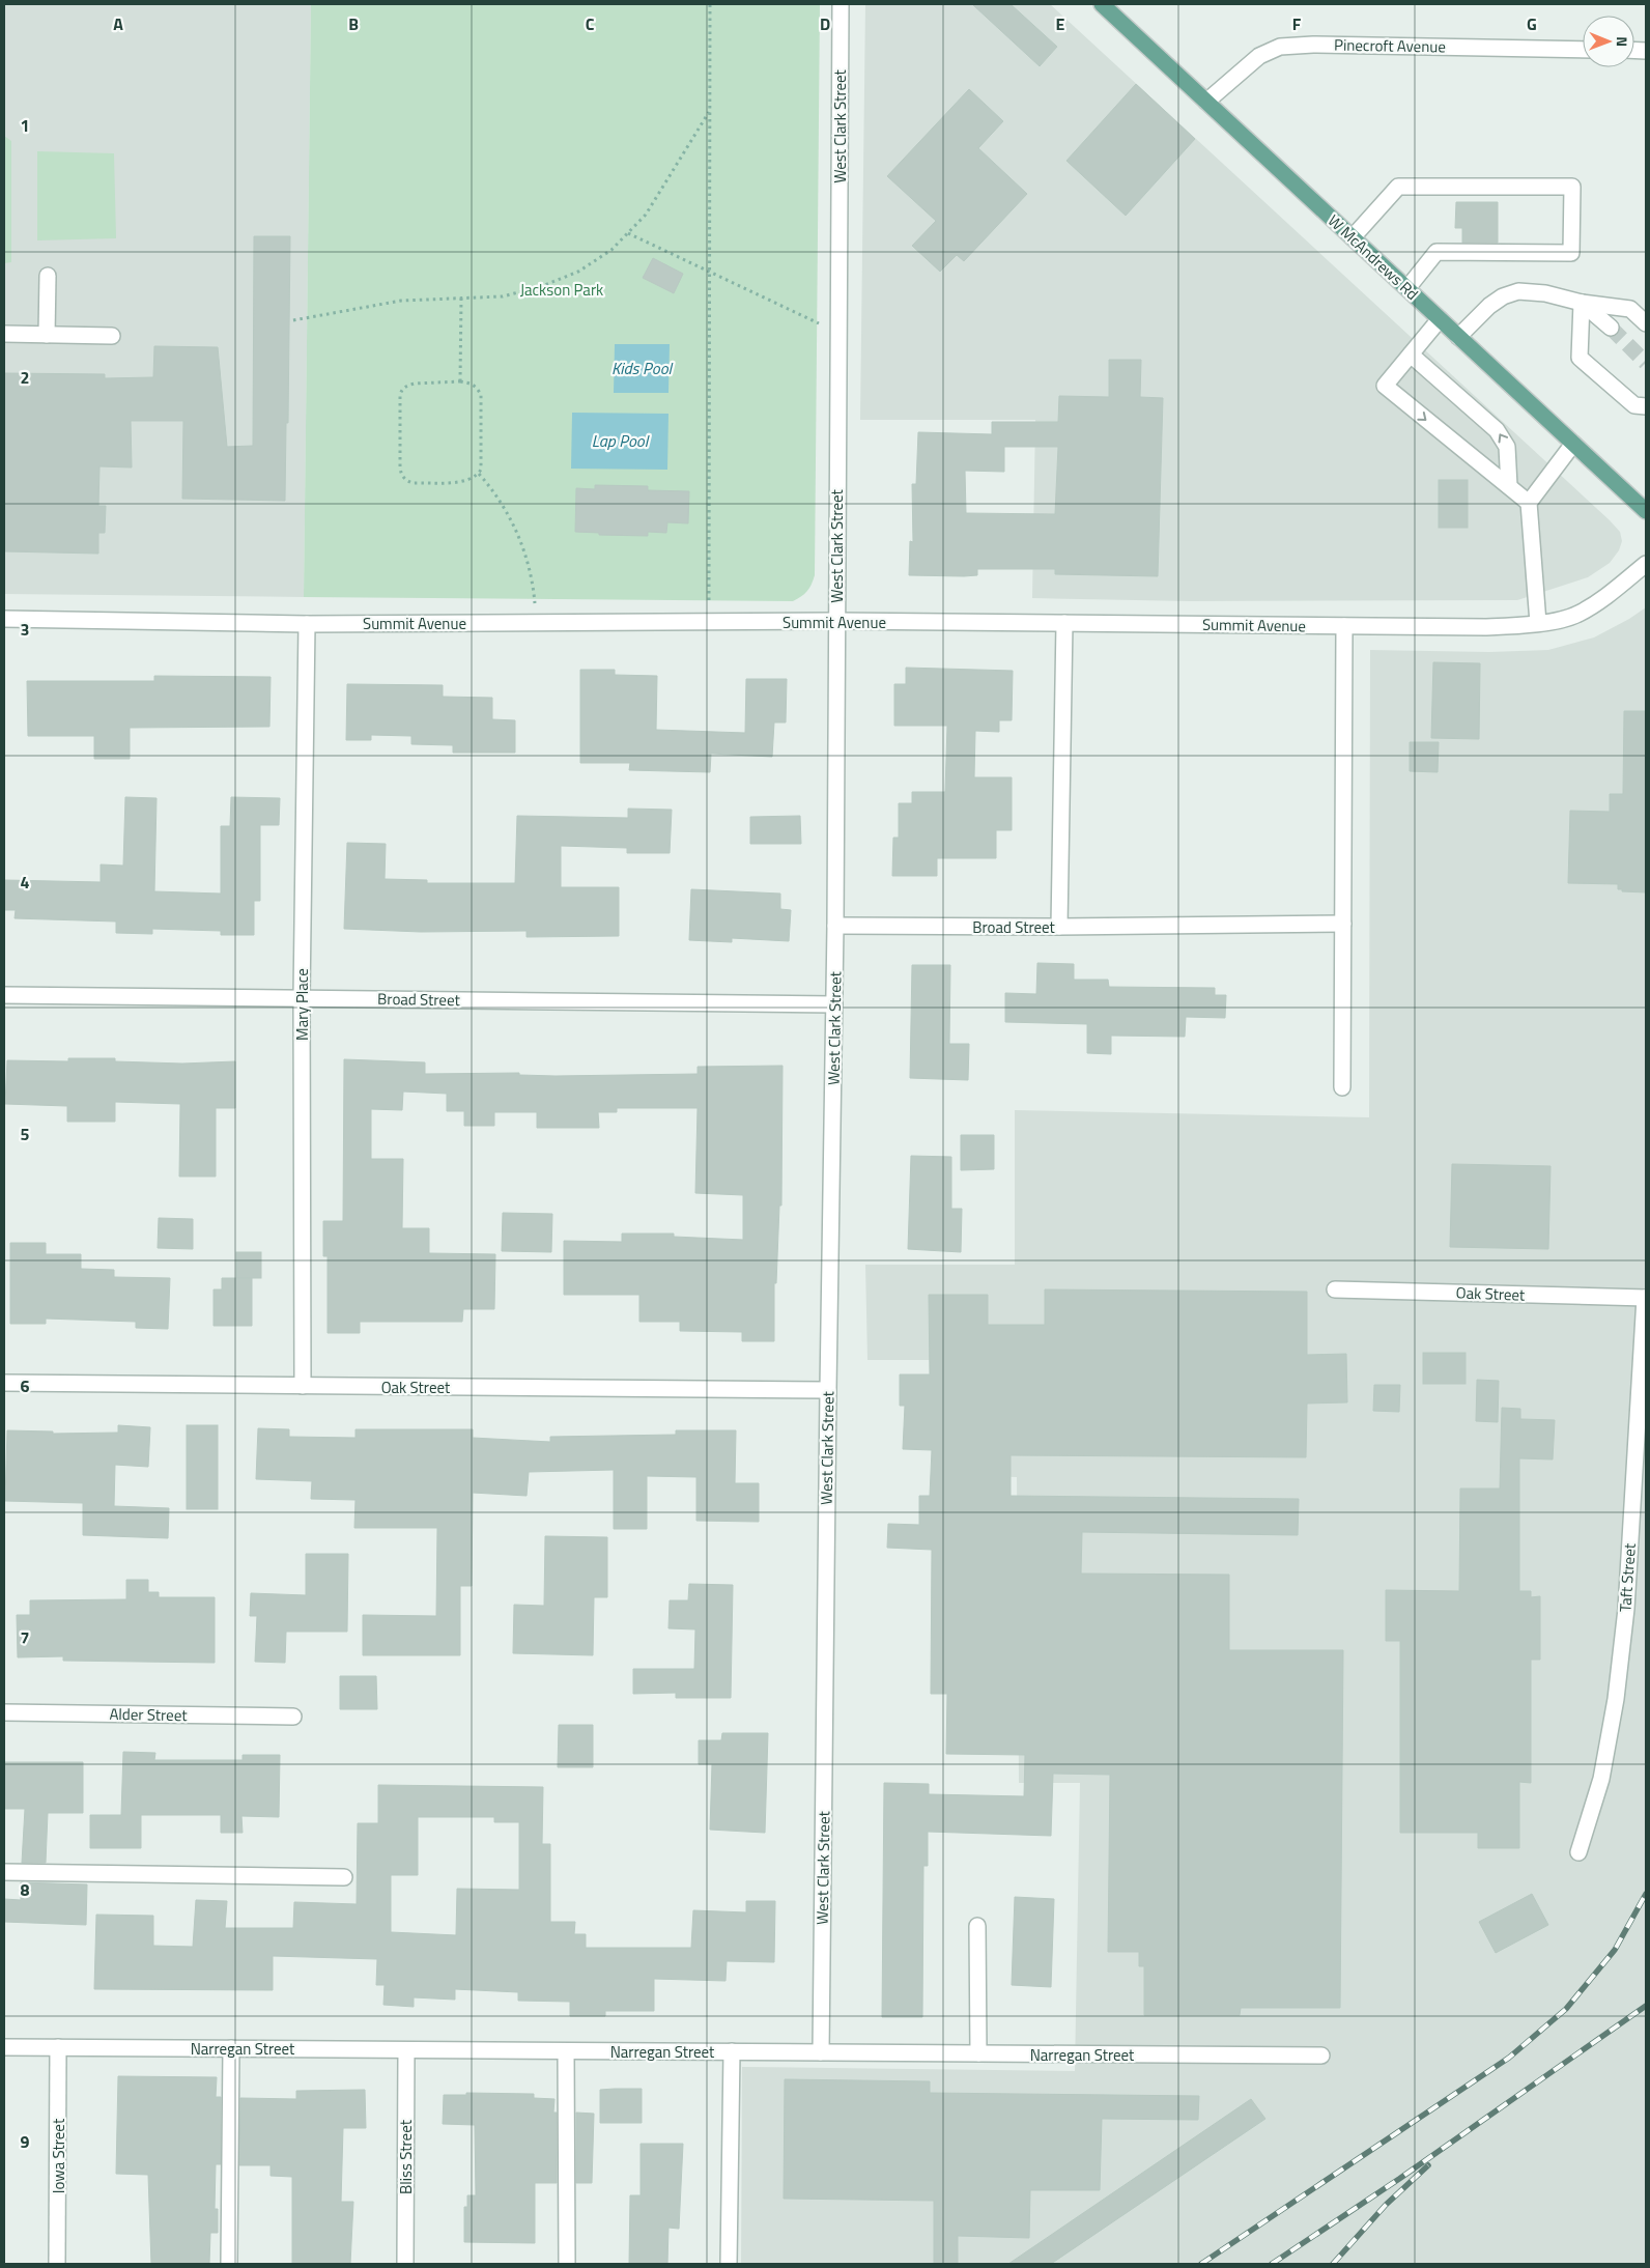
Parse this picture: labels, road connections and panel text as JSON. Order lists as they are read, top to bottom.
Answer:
{
  "streets": {
    "main road": ["W McAndrews Rd"],
    "street": [
      "Pinecroft Avenue",
      "West Clark Street",
      "Summit Avenue",
      "Broad Street",
      "Mary Place",
      "Oak Street",
      "Taft Street",
      "Alder Street",
      "Narregan Street",
      "Iowa Street",
      "Bliss Street"
    ]
  },
  "crossings": [
    ["Pinecroft Avenue", "W McAndrews Rd"],
    ["West Clark Street", "Summit Avenue"],
    ["West Clark Street", "Broad Street"],
    ["West Clark Street", "Oak Street"],
    ["West Clark Street", "Narregan Street"],
    ["Summit Avenue", "Mary Place"],
    ["Broad Street", "Mary Place"],
    ["Mary Place", "Oak Street"],
    ["Oak Street", "Taft Street"],
    ["Narregan Street", "Iowa Street"],
    ["Narregan Street", "Bliss Street"]
  ],
  "water": ["Kids Pool", "Lap Pool"],
  "parks": ["Jackson Park"],
  "north": "right",
  "grid": {
    "columns": [
      "A",
      "B",
      "C",
      "D",
      "E",
      "F",
      "G"
    ],
    "rows": [
      "1",
      "2",
      "3",
      "4",
      "5",
      "6",
      "7",
      "8",
      "9"
    ]
  }
}
